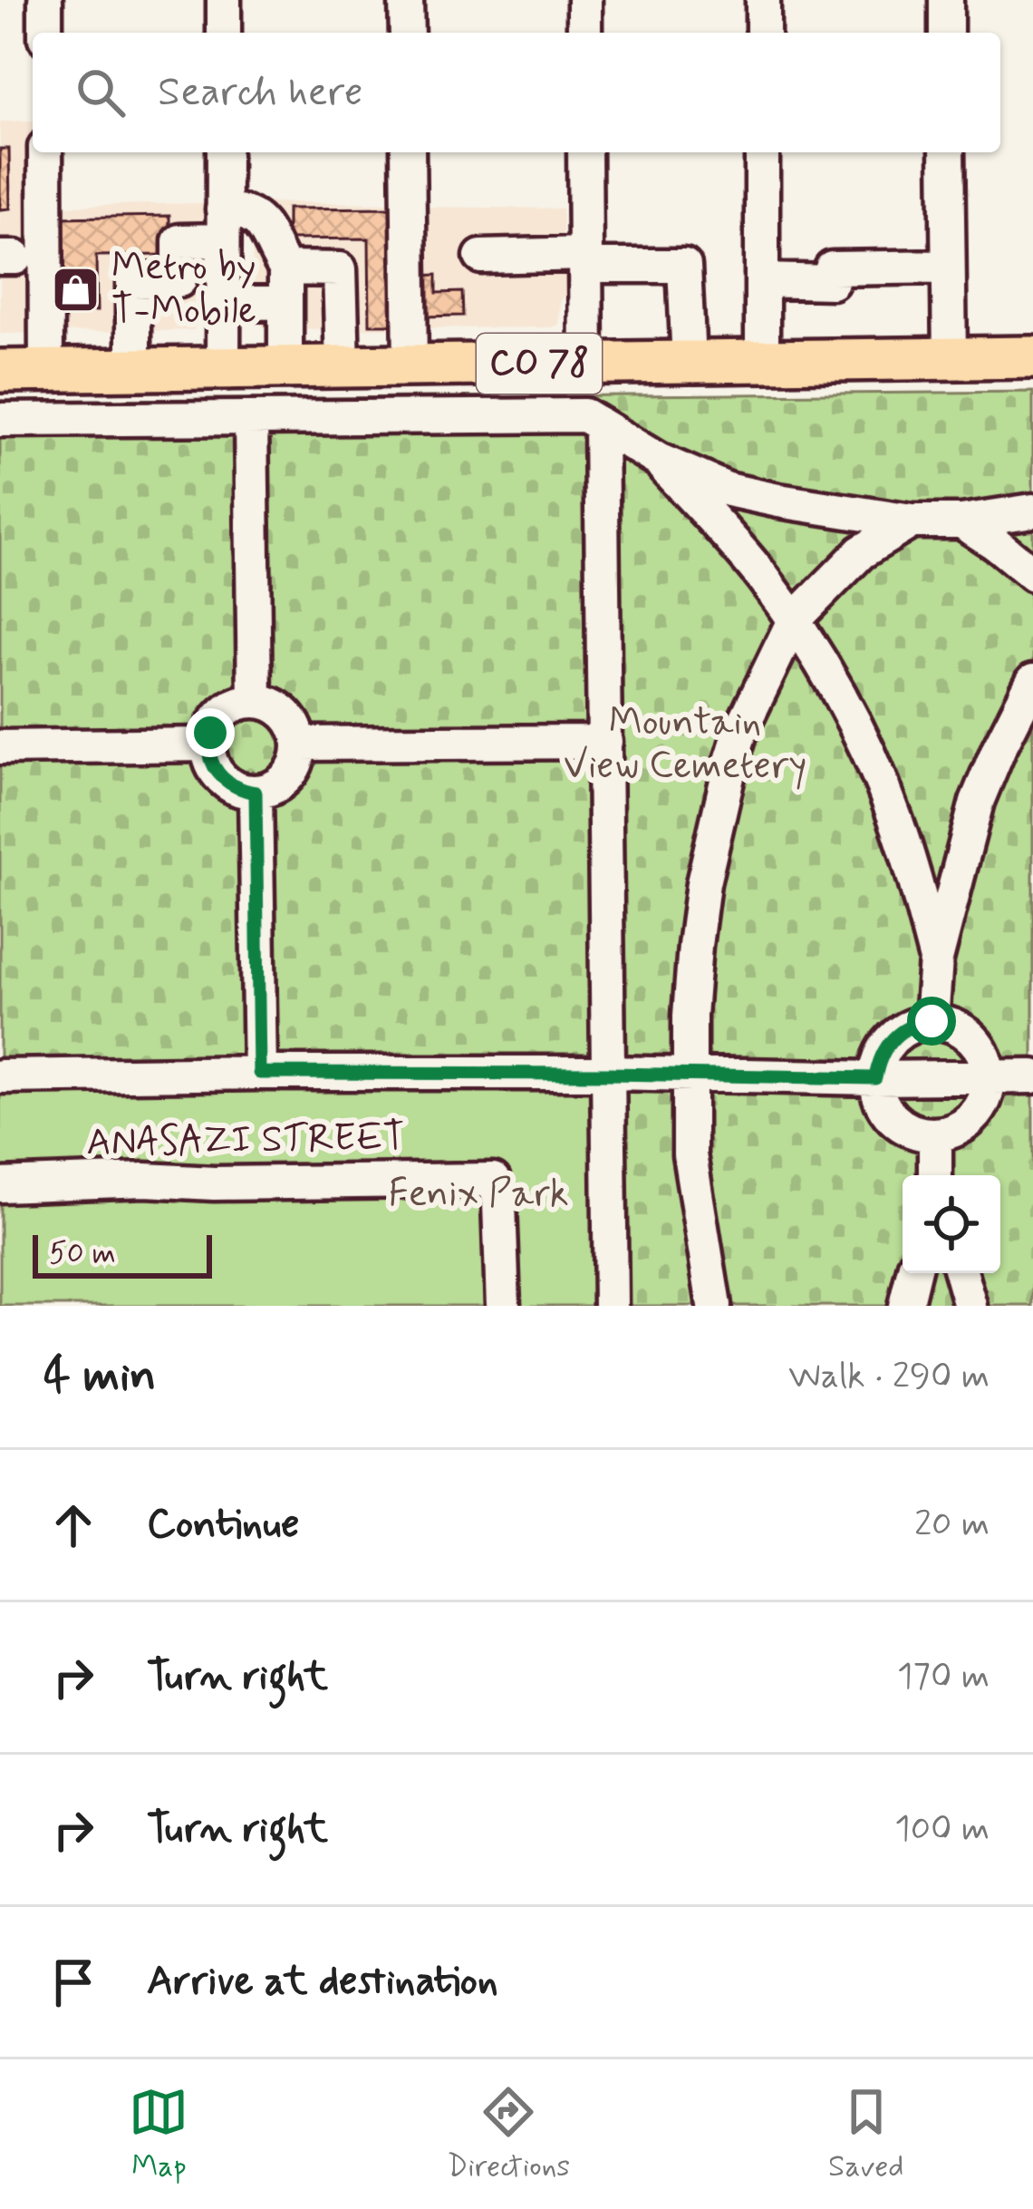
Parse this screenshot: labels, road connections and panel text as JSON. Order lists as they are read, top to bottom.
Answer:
{
  "streets": {
    "main road": ["CO 78"],
    "street": ["ANASAZI STREET"]
  },
  "parks": ["Mountain View Cemetery", "Fenix Park"],
  "places": {
    "shop": ["Metro by T-Mobile"]
  },
  "scale_bar": "50 m",
  "page": {
    "search": "Search here",
    "scale": "50 m",
    "heading": ["4 min", "Walk · 290 m"],
    "list": [
      ["Continue", "20 m"],
      ["Turn right", "170 m"],
      ["Turn right", "100 m"],
      "Arrive at destination"
    ],
    "nav": ["Map", "Directions", "Saved"]
  }
}
